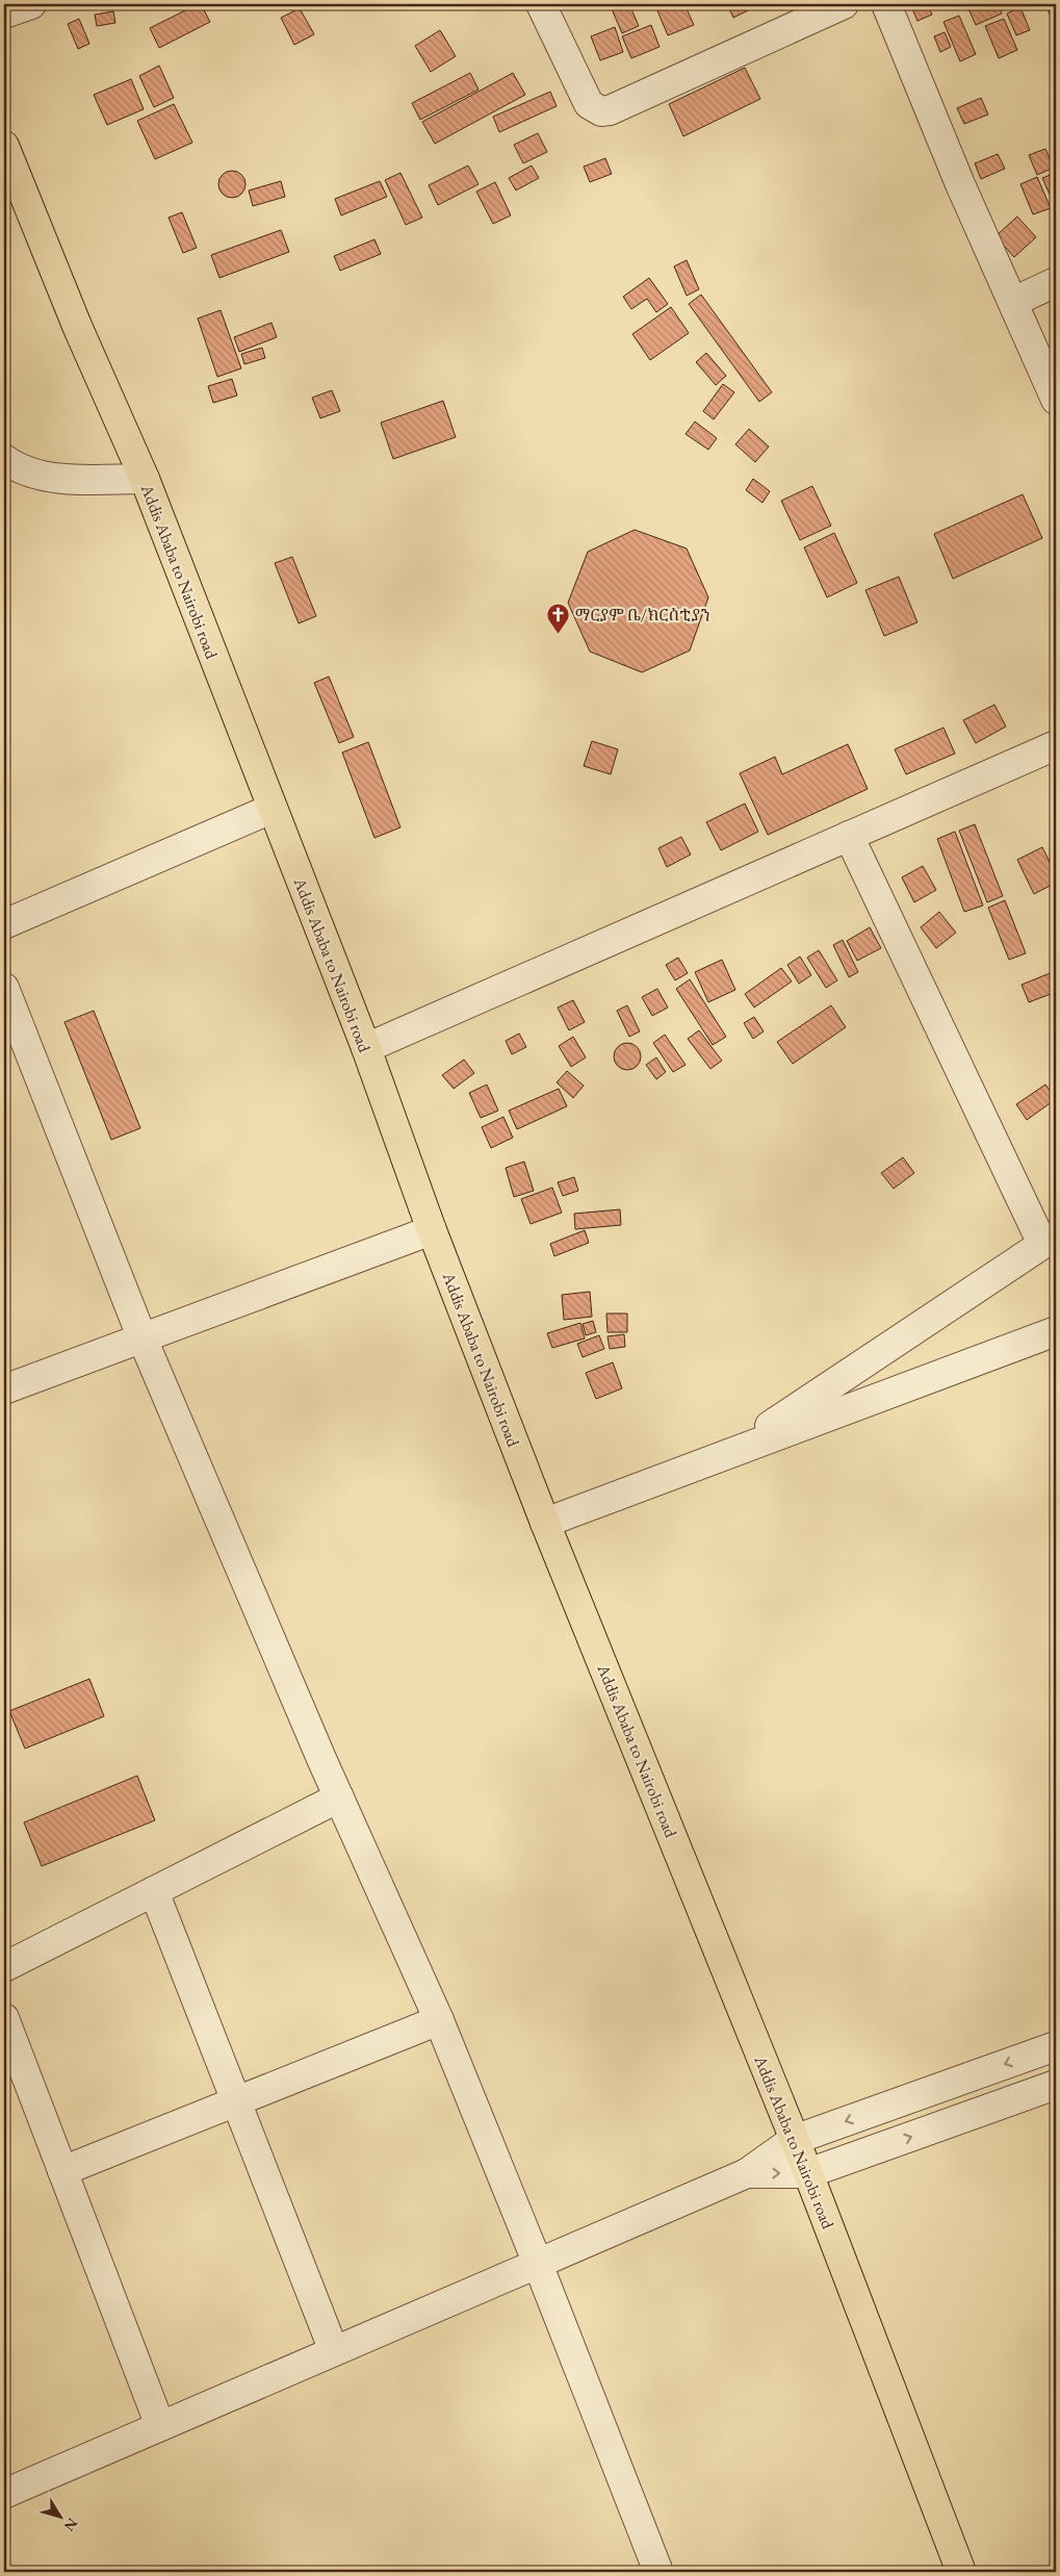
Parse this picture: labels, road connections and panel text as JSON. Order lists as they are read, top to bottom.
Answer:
{
  "streets": {
    "highway": ["Addis Ababa to Nairobi road"]
  },
  "places": {
    "church": ["ማርያም ቤ/ክርስቲያን"]
  },
  "north": "bottom right"
}
